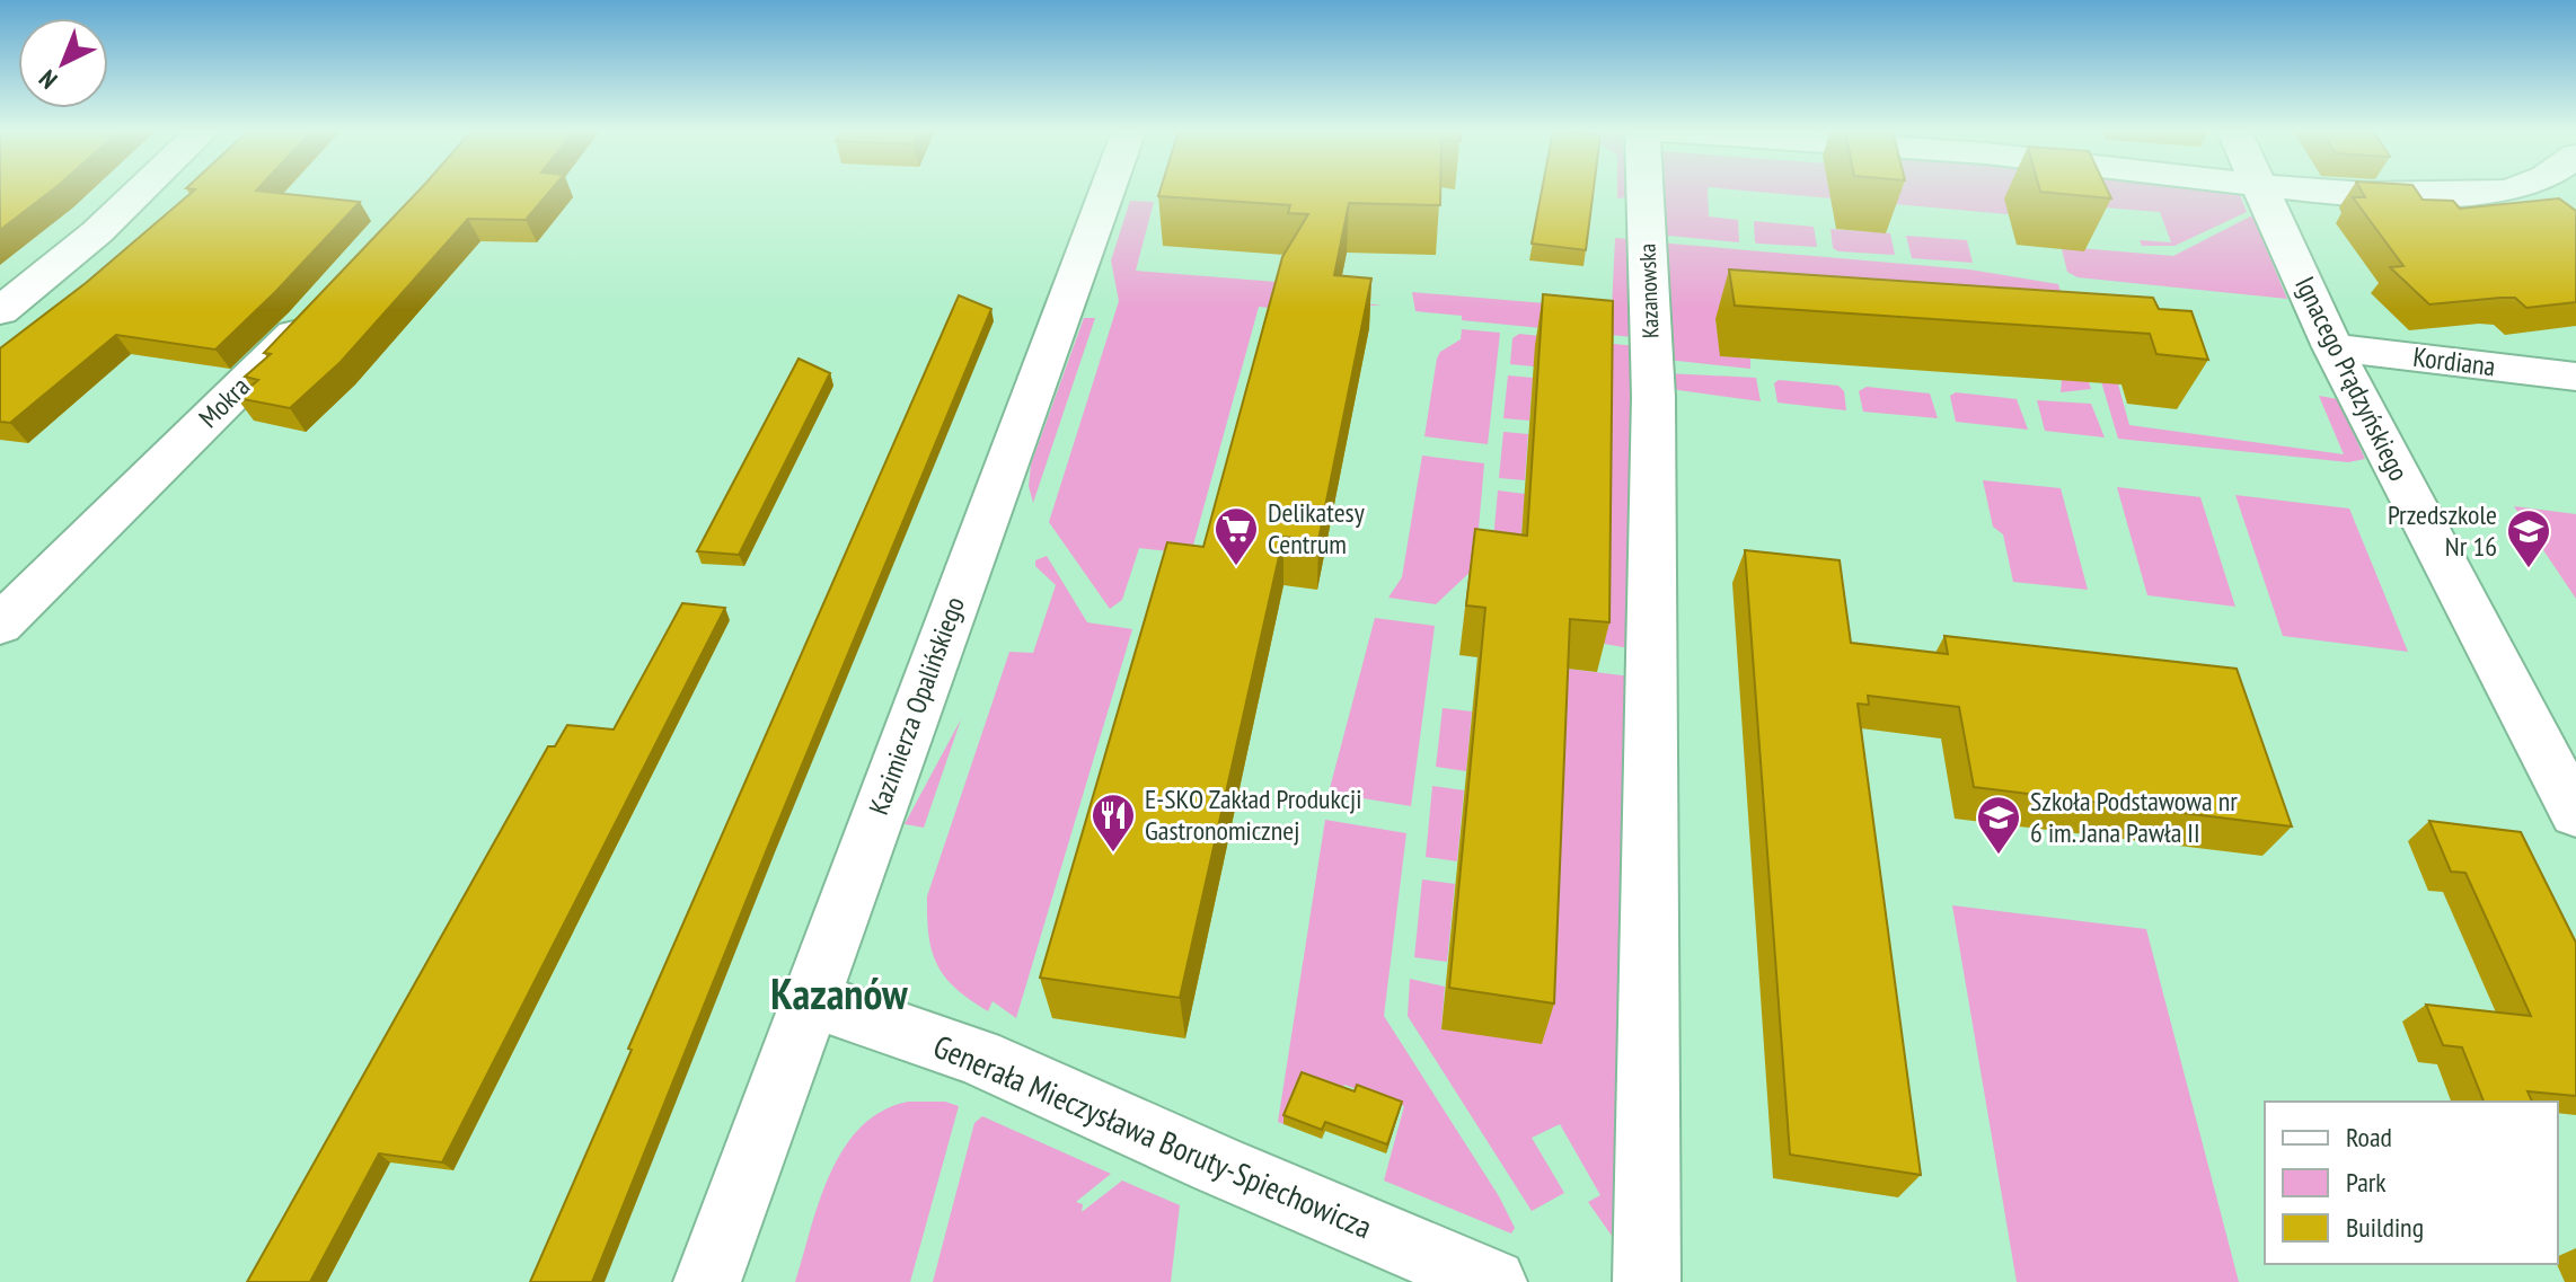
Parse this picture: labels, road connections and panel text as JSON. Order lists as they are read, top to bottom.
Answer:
{
  "streets": {
    "street": [
      "Kazanowska",
      "Kordiana",
      "Ignacego Prądzyńskiego",
      "Mokra",
      "Kazimierza Opalińskiego",
      "Generała Mieczysława Boruty-Spiechowicza"
    ]
  },
  "crossings": [
    ["Kordiana", "Ignacego Prądzyńskiego"],
    ["Kazimierza Opalińskiego", "Generała Mieczysława Boruty-Spiechowicza"]
  ],
  "districts": ["Kazanów"],
  "places": {
    "supermarket": ["Delikatesy Centrum"],
    "school or university": ["Przedszkole Nr 16", "Szkoła Podstawowa nr 6 im. Jana Pawła II"],
    "restaurant": ["E-SKO Zakład Produkcji Gastronomicznej"]
  },
  "legend": ["Road", "Park", "Building"],
  "north": "bottom left"
}
